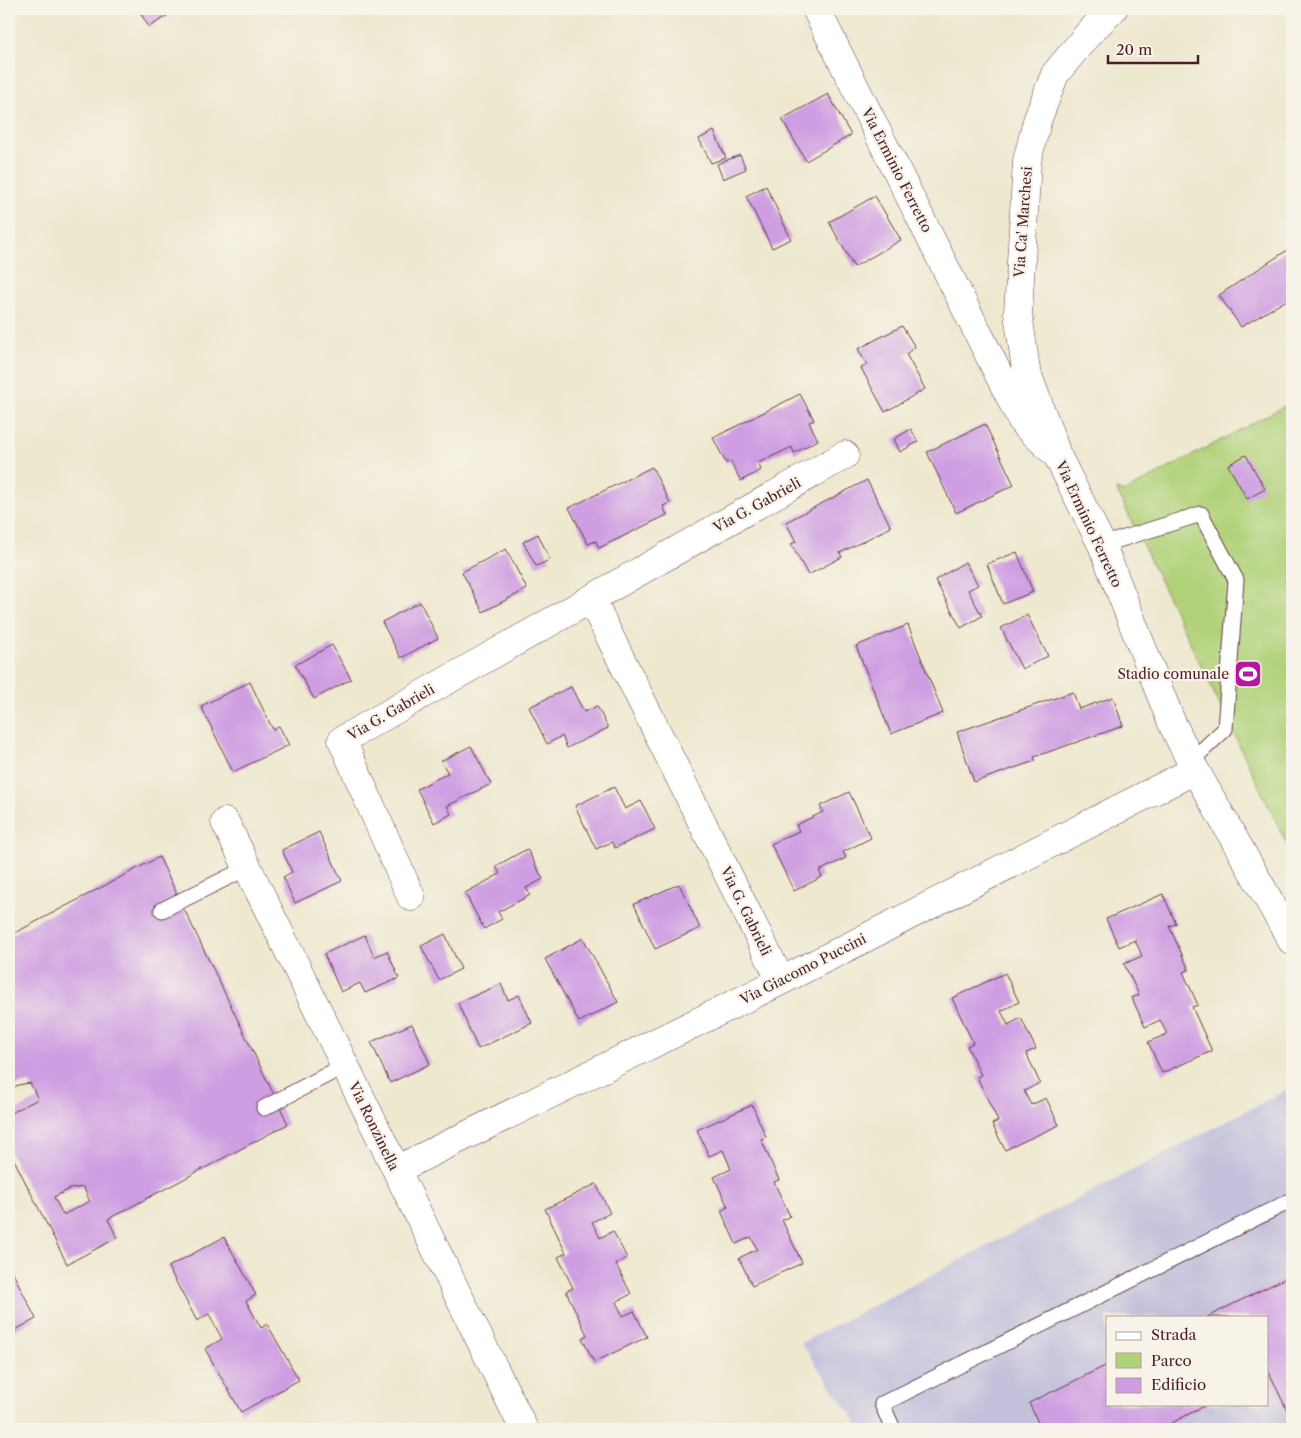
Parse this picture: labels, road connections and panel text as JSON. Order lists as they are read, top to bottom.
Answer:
{
  "streets": {
    "street": [
      "Via Erminio Ferretto",
      "Via Ca' Marchesi",
      "Via G. Gabrieli",
      "Via Giacomo Puccini",
      "Via Ronzinella"
    ]
  },
  "crossings": [
    ["Via Erminio Ferretto", "Via Ca' Marchesi"],
    ["Via Erminio Ferretto", "Via Giacomo Puccini"],
    ["Via G. Gabrieli", "Via Giacomo Puccini"]
  ],
  "places": {
    "sports": ["Stadio comunale"]
  },
  "legend": ["Strada", "Parco", "Edificio"],
  "scale_bar": "20 m"
}
